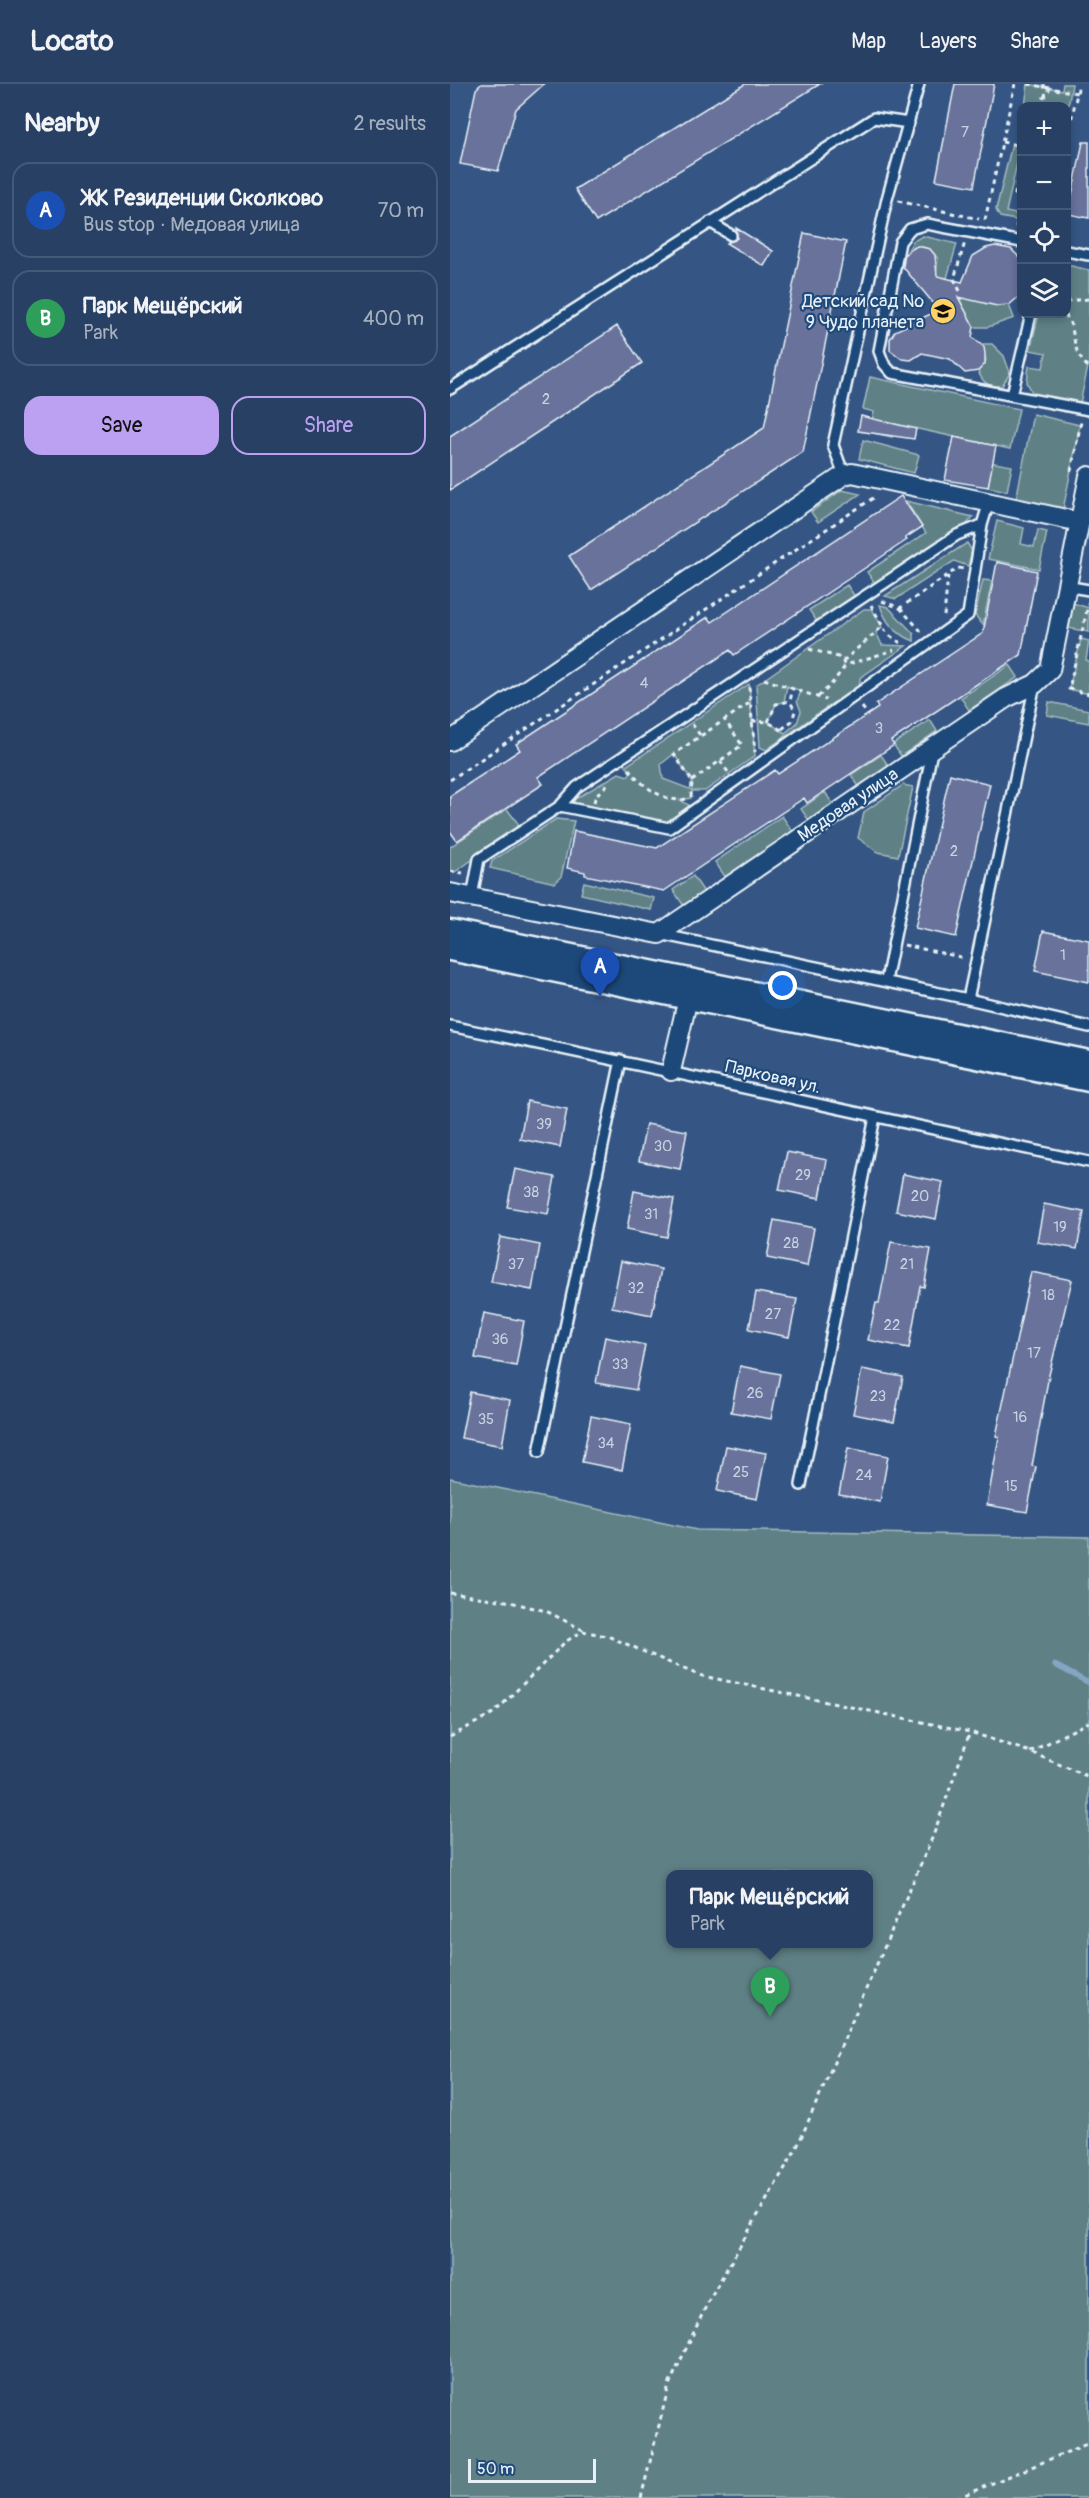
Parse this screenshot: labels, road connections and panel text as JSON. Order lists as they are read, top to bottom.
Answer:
{
  "streets": {
    "street": ["Медовая улица"],
    "lane": ["Парковая ул."]
  },
  "places": {
    "school or university": ["Детский сад № 9 Чудо планета"]
  },
  "house_numbers": [
    "7",
    "2",
    "4",
    "3",
    "2",
    "1",
    "39",
    "30",
    "29",
    "38",
    "20",
    "31",
    "19",
    "28",
    "37",
    "21",
    "32",
    "18",
    "27",
    "22",
    "36",
    "17",
    "33",
    "26",
    "23",
    "16",
    "35",
    "34",
    "25",
    "24",
    "15"
  ],
  "scale_bar": "50 m",
  "page": {
    "header": "Locato",
    "nav": ["Map", "Layers", "Share"],
    "heading": ["Nearby", "2 results"],
    "map_buttons": ["+", "−"],
    "list": [
      {
        "mark": "A",
        "name": "ЖК Резиденции Сколково",
        "note": "Bus stop · Медовая улица",
        "value": "70 m"
      },
      {
        "mark": "B",
        "name": "Парк Мещёрский",
        "note": "Park",
        "value": "400 m"
      }
    ],
    "buttons": ["Save", "Share"],
    "pins": ["A", "B"],
    "popup": ["Парк Мещёрский", "Park"],
    "scale": "50 m"
  }
}
